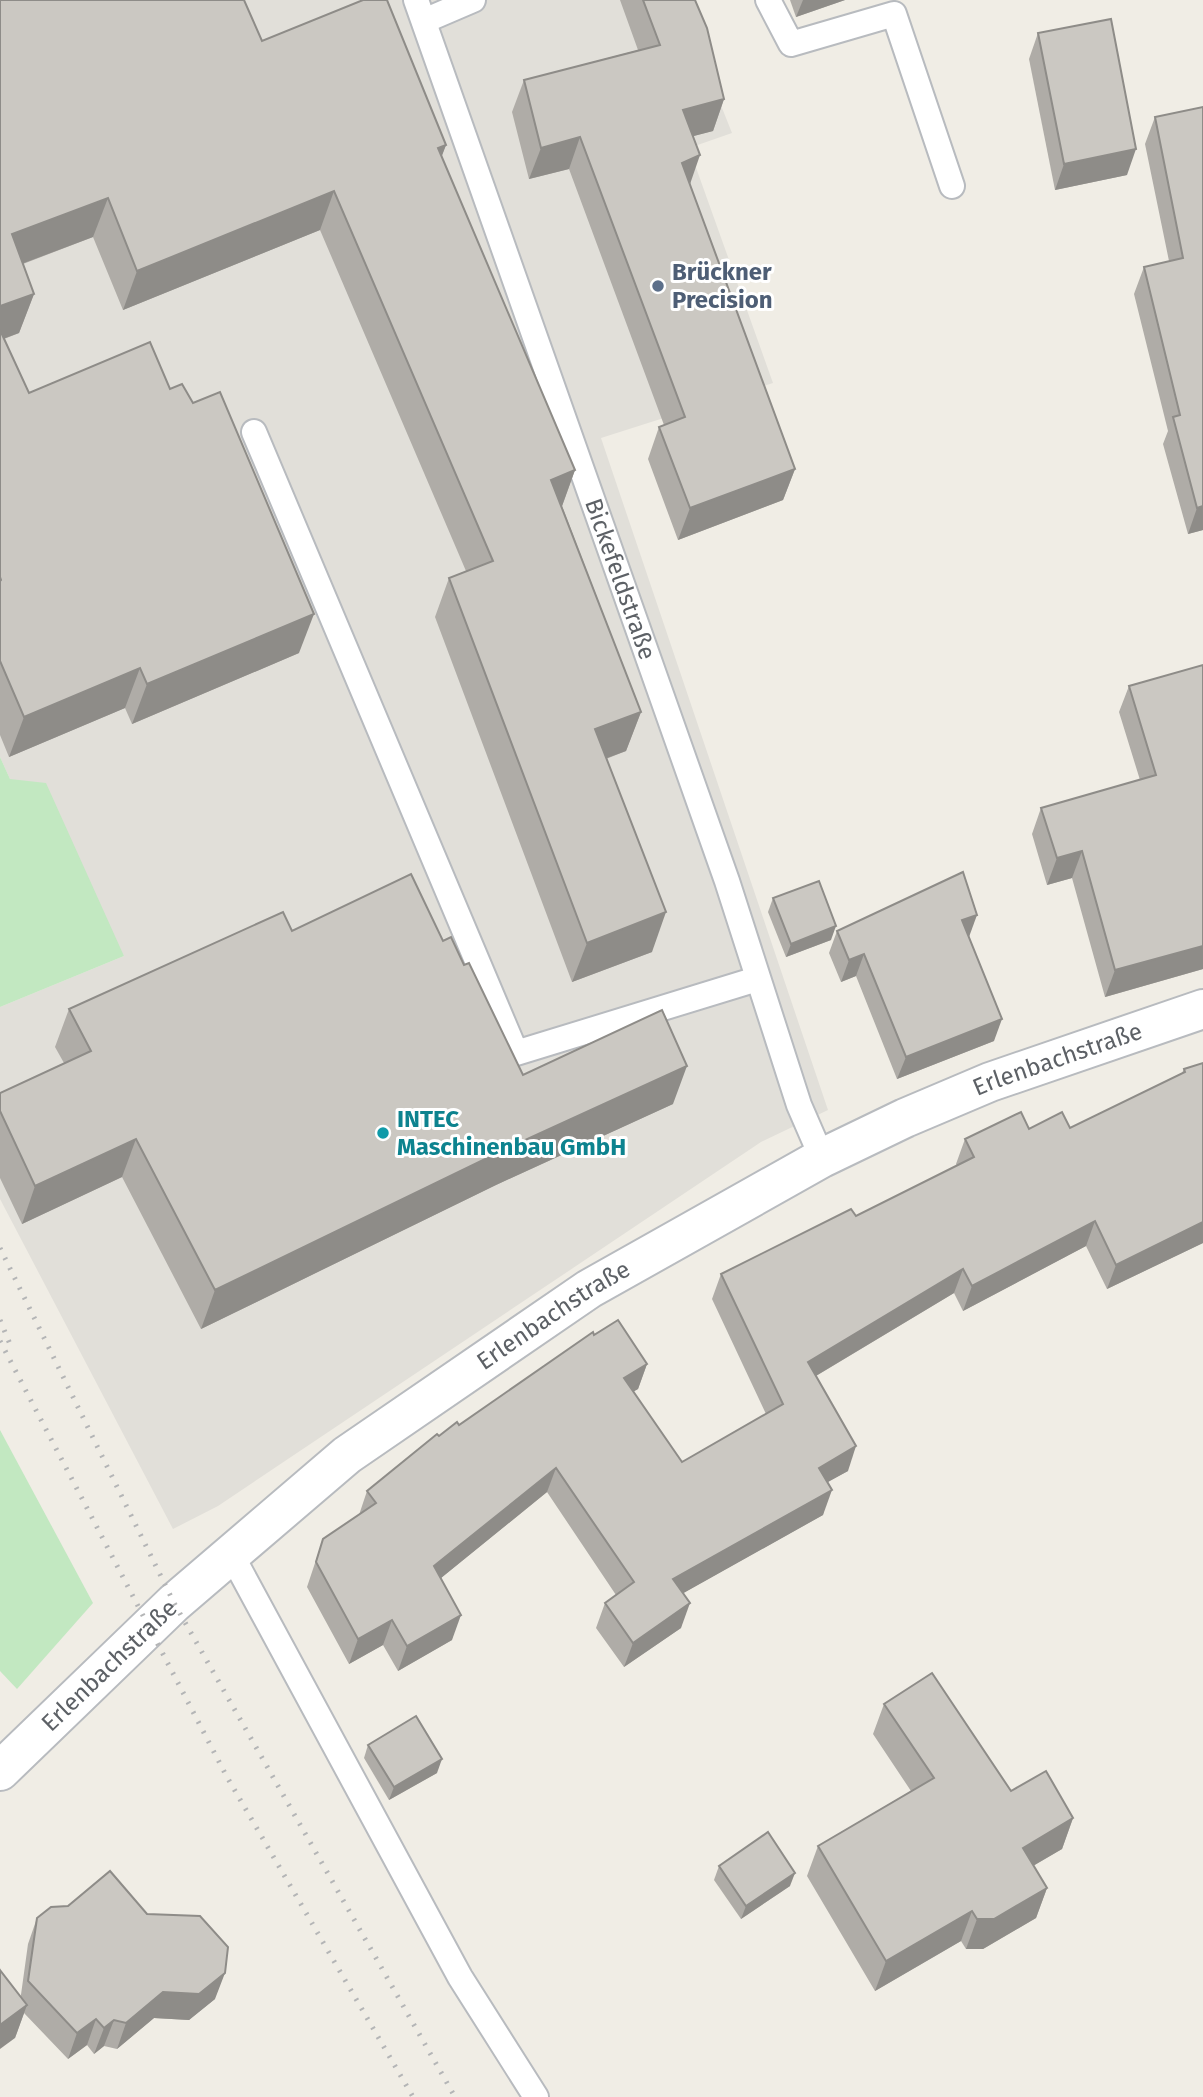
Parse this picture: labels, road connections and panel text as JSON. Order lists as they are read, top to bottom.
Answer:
{
  "streets": {
    "street": ["Erlenbachstraße"],
    "lane": ["Bickefeldstraße"]
  },
  "crossings": [
    ["Bickefeldstraße", "Erlenbachstraße"]
  ],
  "places": ["Brückner Precision", "INTEC Maschinenbau GmbH"]
}
